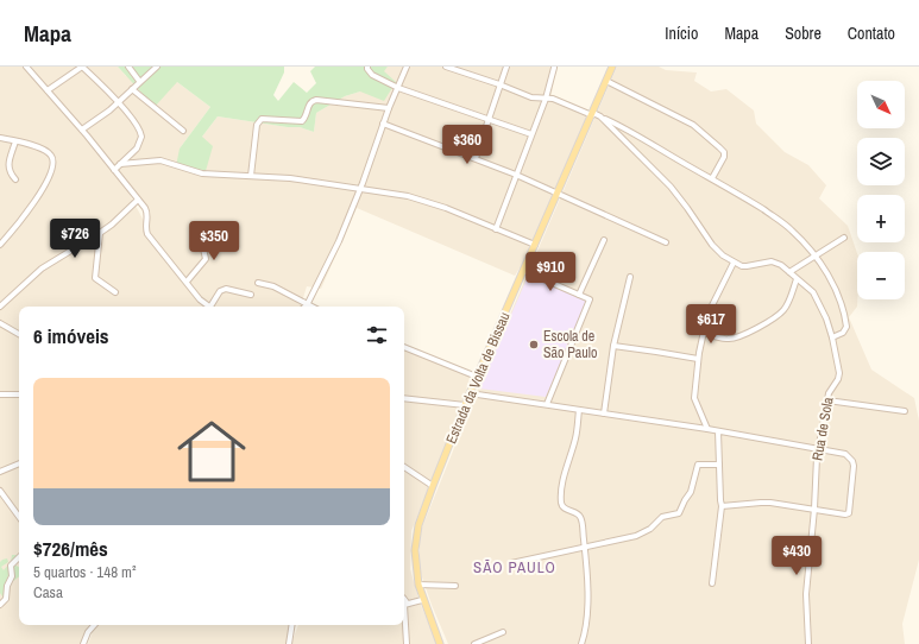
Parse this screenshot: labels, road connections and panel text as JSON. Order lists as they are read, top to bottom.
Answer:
{
  "streets": {
    "main road": ["Estrada da Volta de Bissau"],
    "street": ["Rua de Sola"]
  },
  "districts": ["SÃO PAULO"],
  "places": ["Escola de São Paulo"],
  "north": "bottom right",
  "page": {
    "header": "Mapa",
    "nav": [
      "Início",
      "Mapa",
      "Sobre",
      "Contato"
    ],
    "map_buttons": ["+", "−"],
    "price": [
      "$360",
      "$726",
      "$350",
      "$910",
      "$617",
      "$430"
    ],
    "heading": "6 imóveis",
    "list": [
      {
        "name": "$726/mês",
        "note": "5 quartos · 148 m² · Casa"
      }
    ]
  }
}
